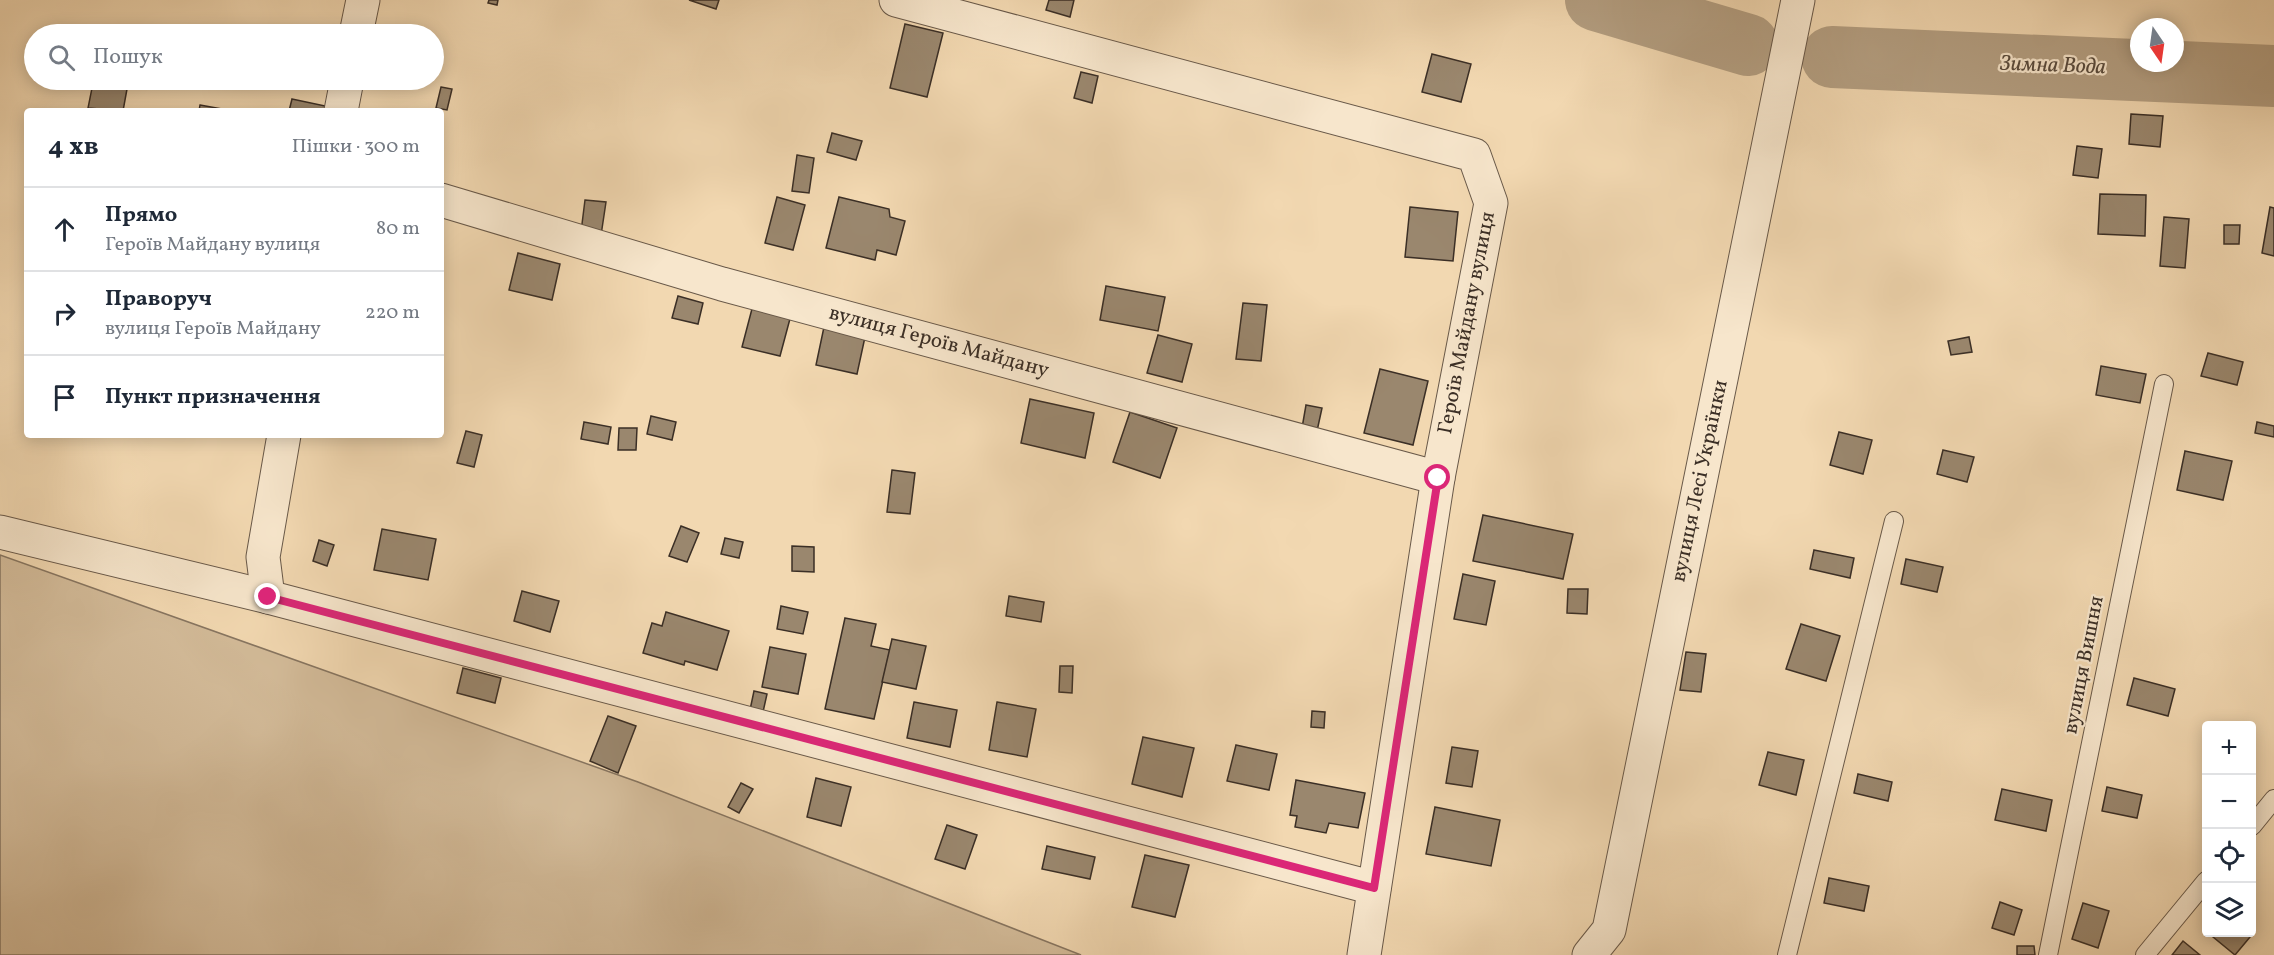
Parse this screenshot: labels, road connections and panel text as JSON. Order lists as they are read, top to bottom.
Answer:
{
  "streets": {
    "street": ["Героїв Майдану вулиця", "вулиця Героїв Майдану", "вулиця Лесі Українки"],
    "lane": ["вулиця Вишня"]
  },
  "crossings": [
    ["Героїв Майдану вулиця", "вулиця Героїв Майдану"]
  ],
  "water": ["Зимна Вода"],
  "north": "bottom",
  "page": {
    "search": "Пошук",
    "heading": ["4 хв", "Пішки · 300 m"],
    "list": [
      ["Прямо", "Героїв Майдану вулиця", "80 m"],
      ["Праворуч", "вулиця Героїв Майдану", "220 m"],
      "Пункт призначення"
    ],
    "map_buttons": ["+", "−"]
  }
}
